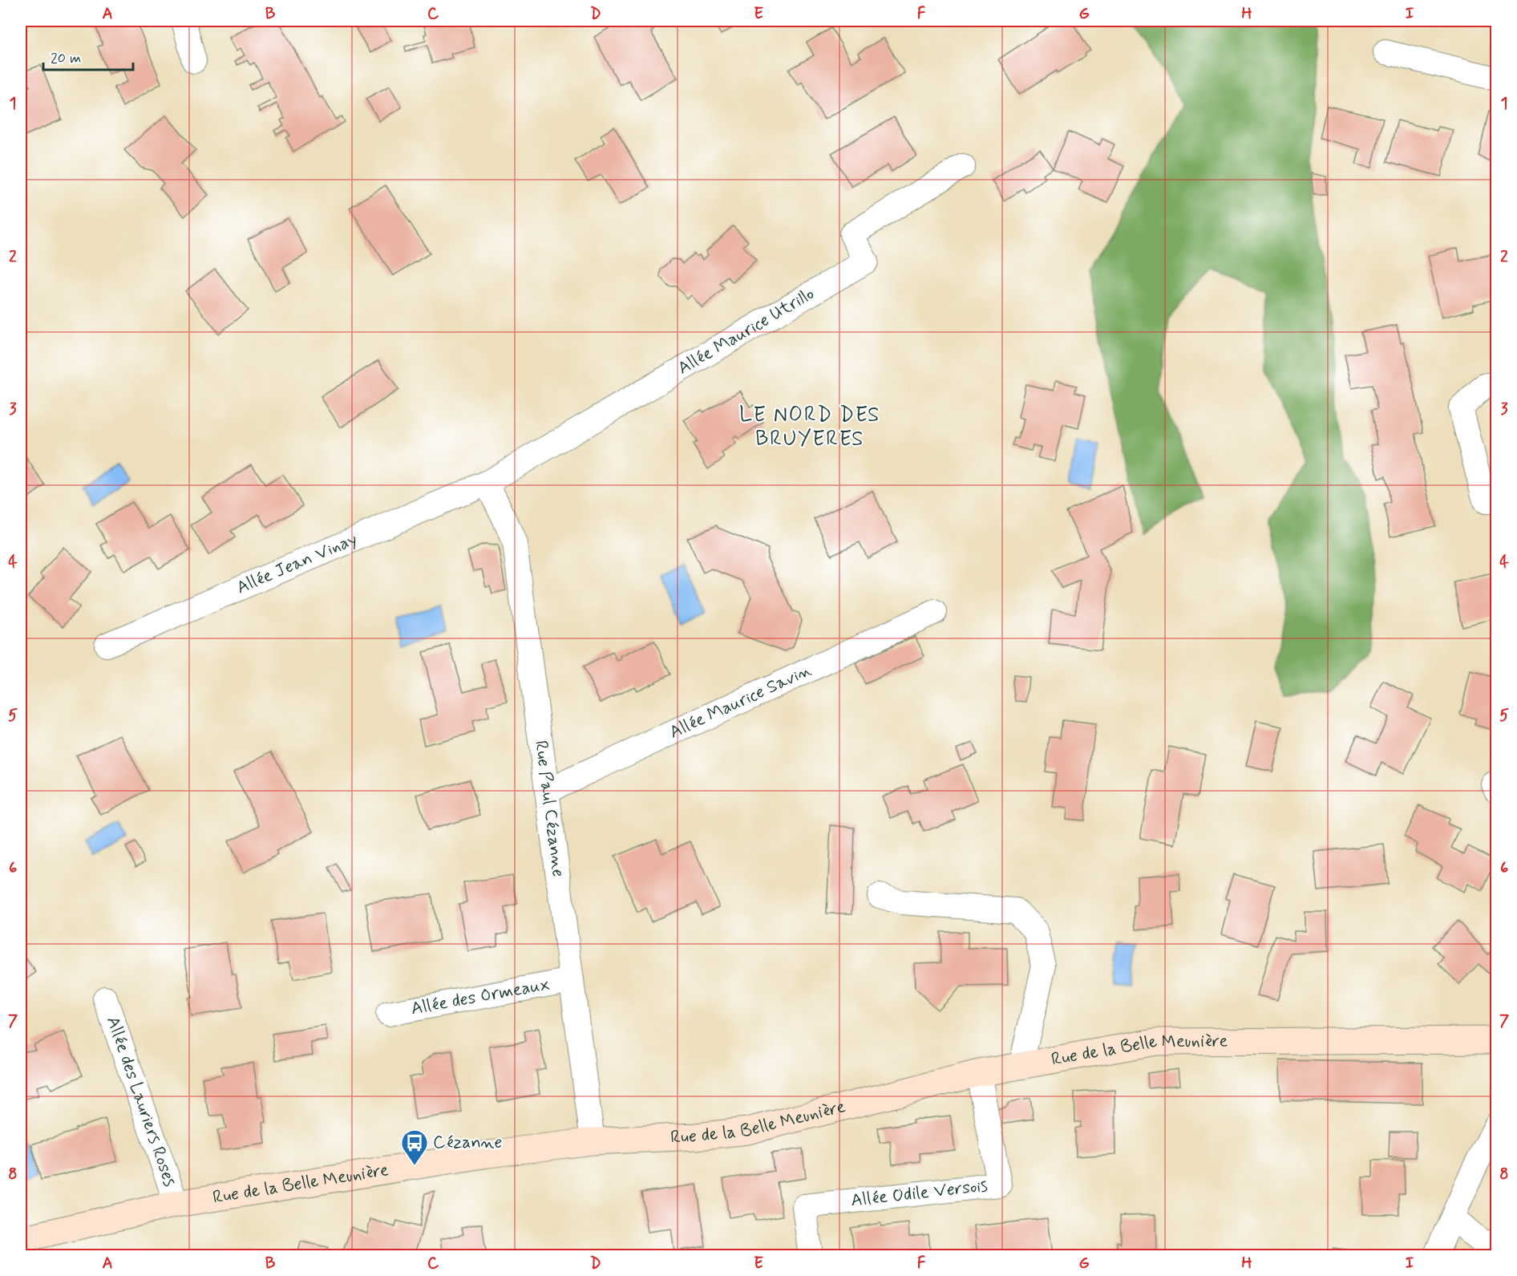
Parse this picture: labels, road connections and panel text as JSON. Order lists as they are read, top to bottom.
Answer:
{
  "streets": {
    "street": [
      "Allée Maurice Utrillo",
      "Allée Jean Vinay",
      "Allée Maurice Savin",
      "Rue Paul Cézanne",
      "Allée des Ormeaux",
      "Rue de la Belle Meunière",
      "Allée des Lauriers Roses",
      "Allée Odile Versois"
    ]
  },
  "crossings": [
    ["Allée Maurice Utrillo", "Allée Jean Vinay"],
    ["Allée Maurice Utrillo", "Rue Paul Cézanne"],
    ["Allée Jean Vinay", "Rue Paul Cézanne"],
    ["Allée Maurice Savin", "Rue Paul Cézanne"],
    ["Rue Paul Cézanne", "Allée des Ormeaux"],
    ["Rue Paul Cézanne", "Rue de la Belle Meunière"],
    ["Rue de la Belle Meunière", "Allée des Lauriers Roses"],
    ["Rue de la Belle Meunière", "Allée Odile Versois"]
  ],
  "districts": ["LE NORD DES BRUYERES"],
  "places": {
    "bus stop": ["Cézanne"]
  },
  "scale_bar": "20 m",
  "grid": {
    "columns": [
      "A",
      "B",
      "C",
      "D",
      "E",
      "F",
      "G",
      "H",
      "I"
    ],
    "rows": [
      "1",
      "2",
      "3",
      "4",
      "5",
      "6",
      "7",
      "8"
    ]
  }
}
